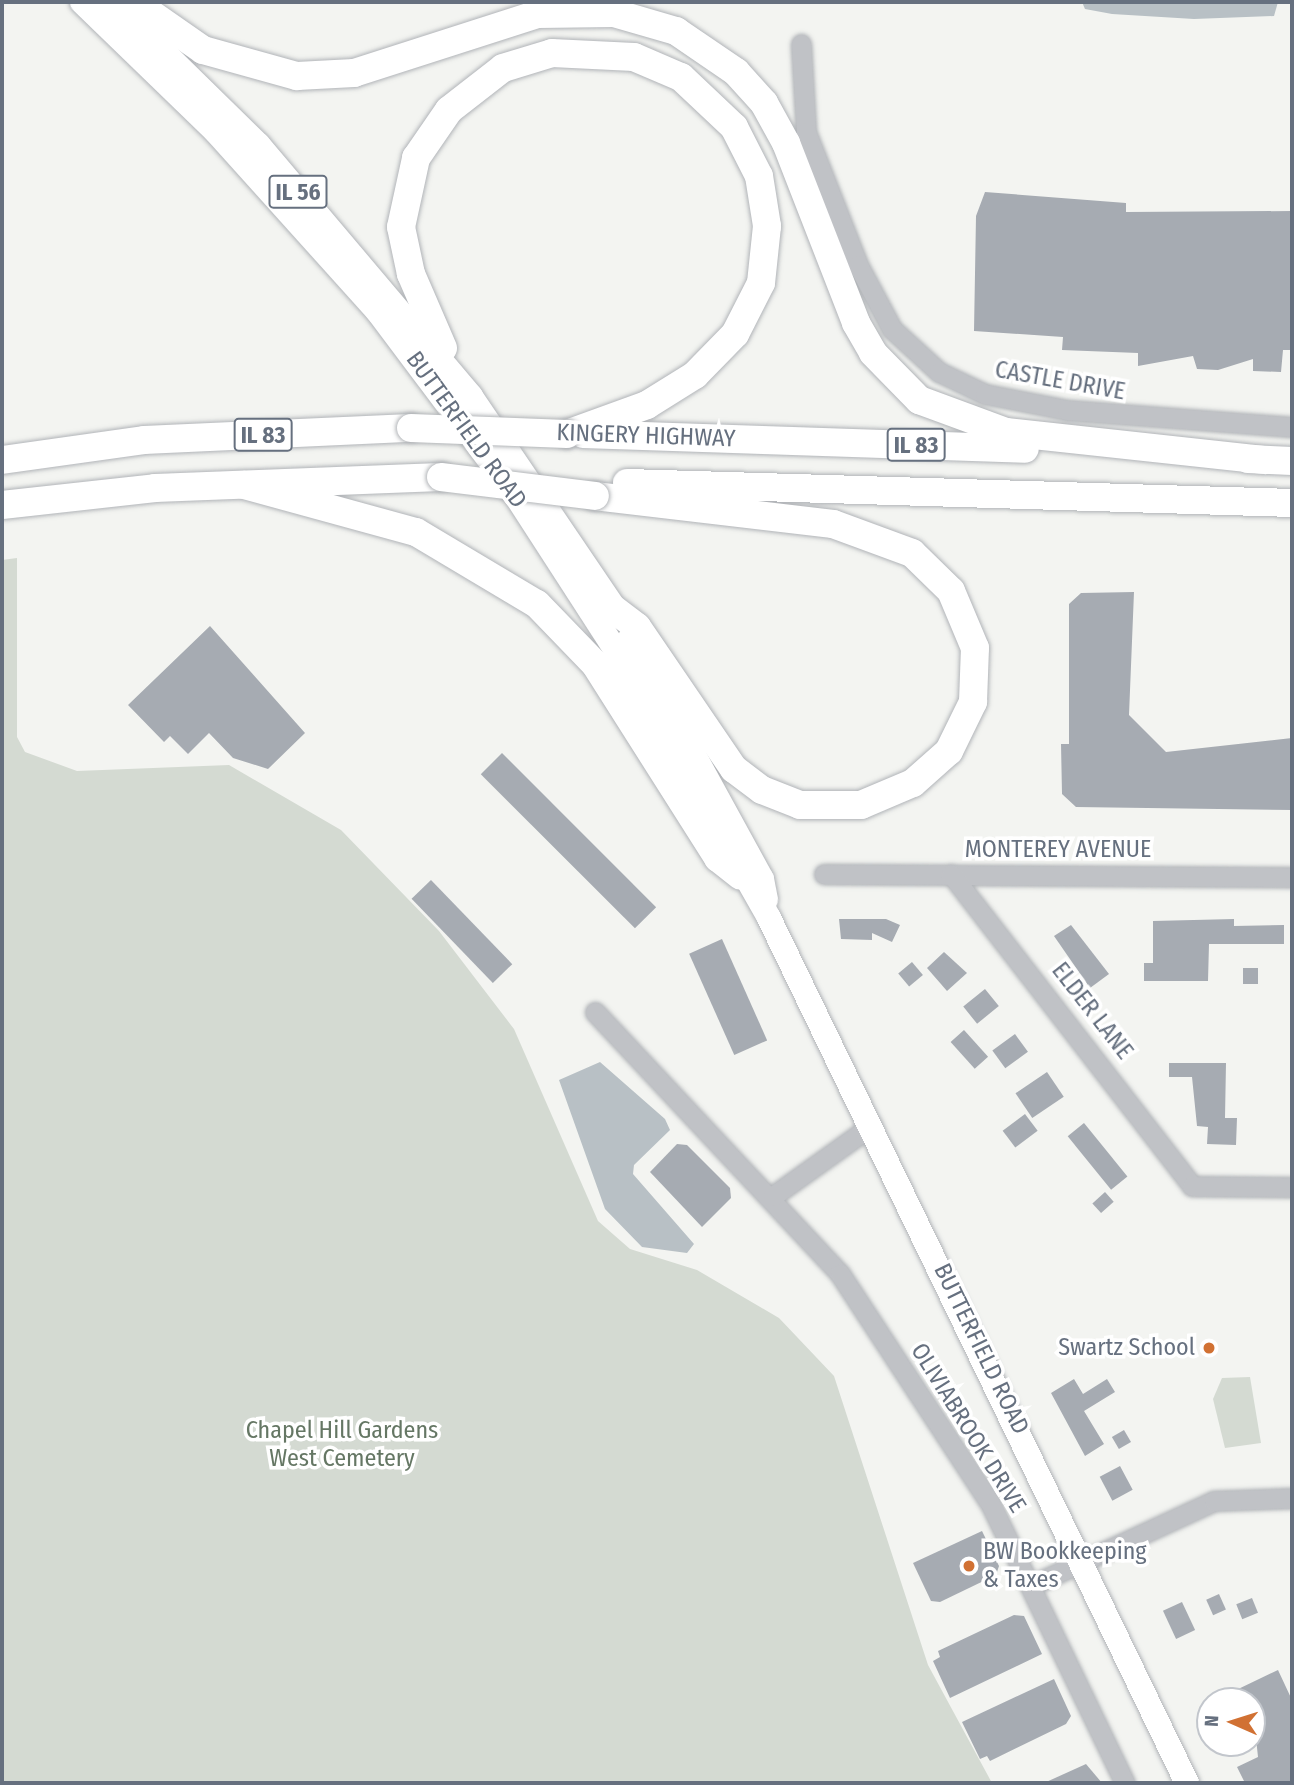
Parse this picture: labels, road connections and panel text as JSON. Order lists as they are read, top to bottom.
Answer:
{
  "streets": {
    "highway": [
      "IL 56",
      "BUTTERFIELD ROAD",
      "IL 83",
      "KINGERY HIGHWAY"
    ],
    "street": [
      "CASTLE DRIVE",
      "MONTEREY AVENUE",
      "ELDER LANE",
      "OLIVIABROOK DRIVE"
    ]
  },
  "crossings": [
    ["IL 83", "KINGERY HIGHWAY"],
    ["MONTEREY AVENUE", "ELDER LANE"]
  ],
  "parks": ["Chapel Hill Gardens West Cemetery"],
  "places": ["Swartz School", "BW Bookkeeping & Taxes"],
  "north": "left"
}
